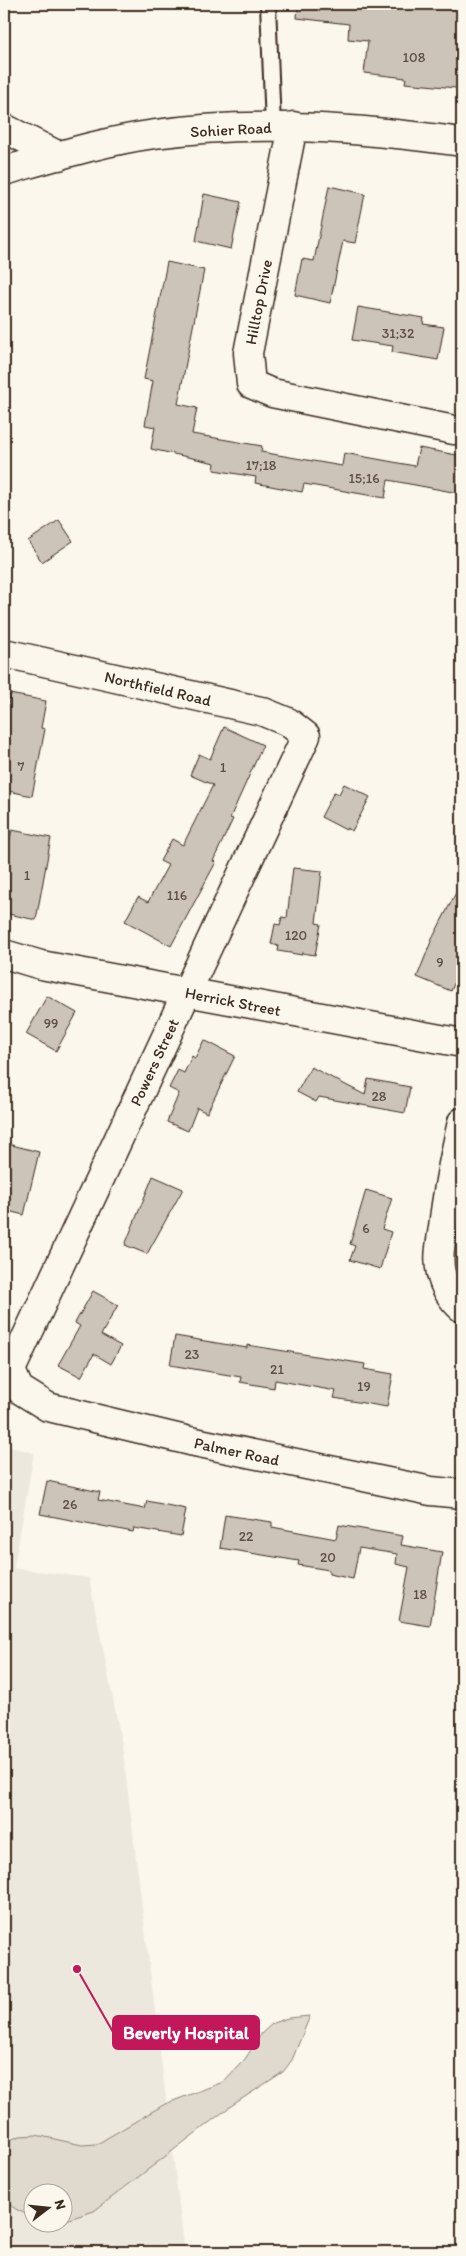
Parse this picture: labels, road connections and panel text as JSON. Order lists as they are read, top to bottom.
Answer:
{
  "streets": {
    "street": [
      "Sohier Road",
      "Hilltop Drive",
      "Northfield Road",
      "Herrick Street",
      "Powers Street",
      "Palmer Road"
    ]
  },
  "crossings": [
    ["Sohier Road", "Hilltop Drive"],
    ["Northfield Road", "Powers Street"],
    ["Herrick Street", "Powers Street"],
    ["Powers Street", "Palmer Road"]
  ],
  "places": ["Beverly Hospital"],
  "house_numbers": [
    "108",
    "31;32",
    "17;18",
    "15;16",
    "7",
    "1",
    "1",
    "116",
    "120",
    "9",
    "99",
    "28",
    "6",
    "23",
    "21",
    "19",
    "26",
    "22",
    "20",
    "18"
  ],
  "north": "right"
}
